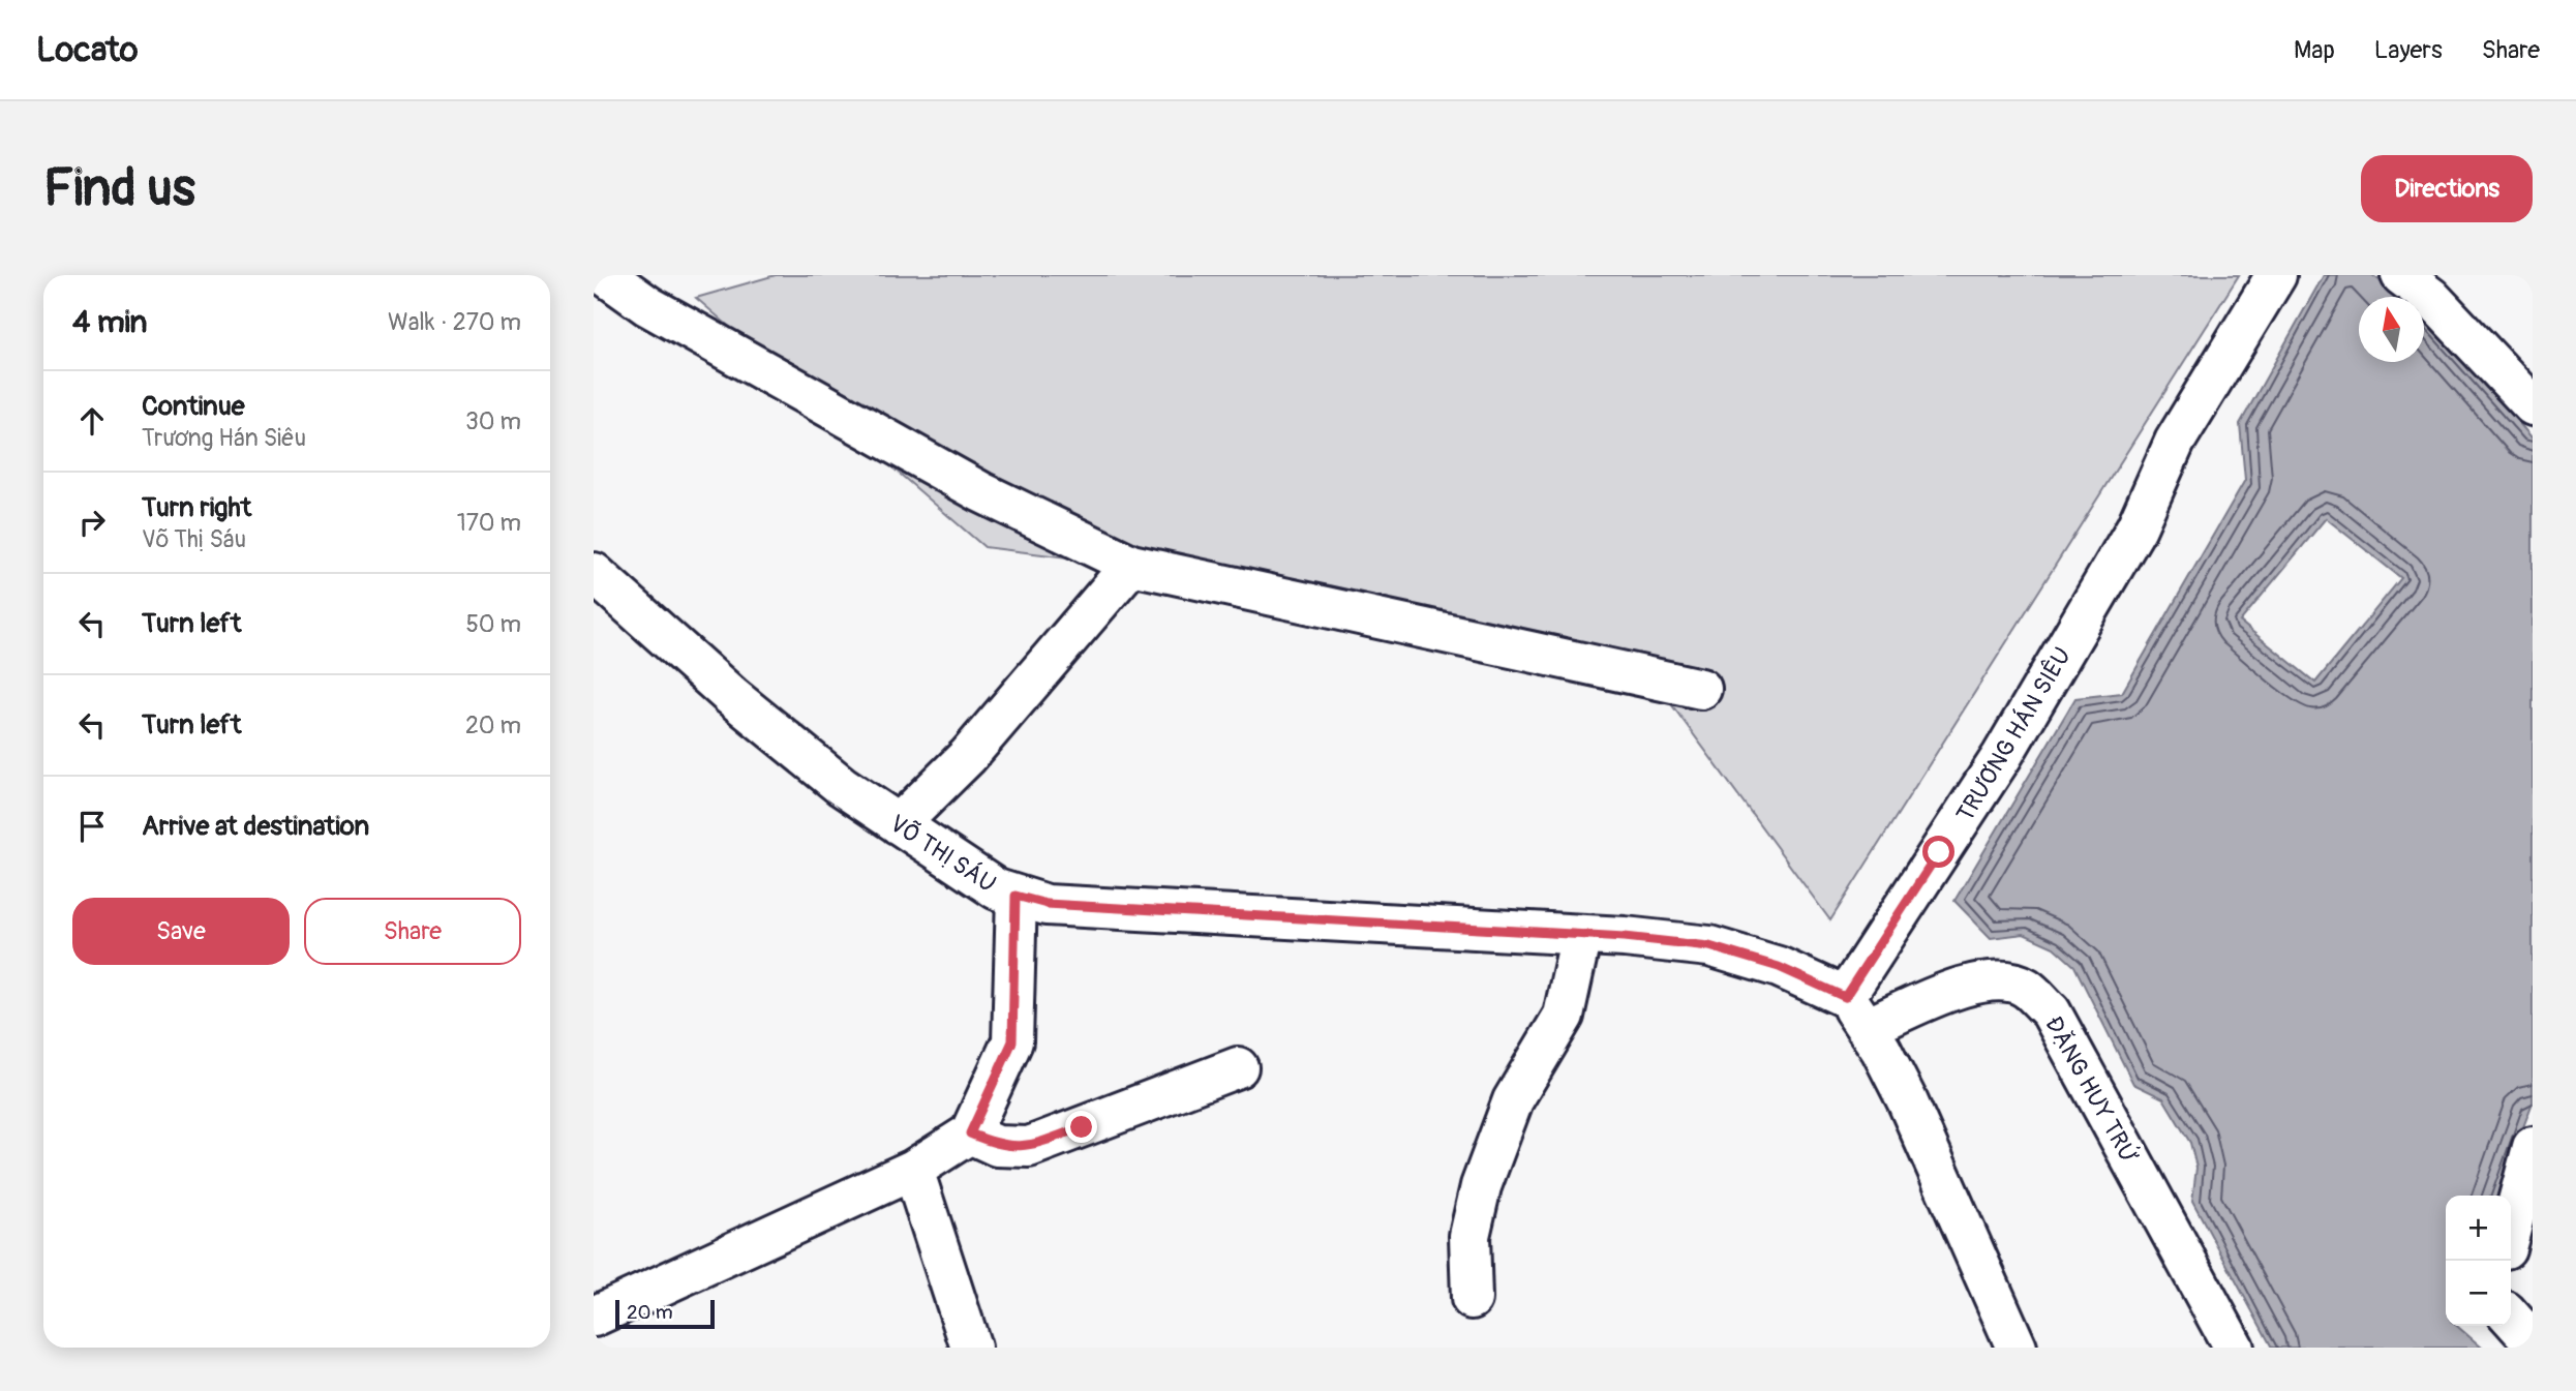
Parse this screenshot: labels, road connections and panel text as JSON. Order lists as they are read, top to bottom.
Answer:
{
  "streets": {
    "street": ["TRƯƠNG HÁN SIÊU", "VÕ THỊ SÁU", "ĐẶNG HUY TRỨ"]
  },
  "crossings": [
    ["TRƯƠNG HÁN SIÊU", "VÕ THỊ SÁU"],
    ["TRƯƠNG HÁN SIÊU", "ĐẶNG HUY TRỨ"],
    ["VÕ THỊ SÁU", "ĐẶNG HUY TRỨ"]
  ],
  "scale_bar": "20 m",
  "north": "top",
  "page": {
    "header": "Locato",
    "nav": ["Map", "Layers", "Share"],
    "buttons": [
      "Directions",
      ["Save", "Share"]
    ],
    "title": "Find us",
    "heading": ["4 min", "Walk · 270 m"],
    "list": [
      ["Continue", "Trương Hán Siêu", "30 m"],
      ["Turn right", "Võ Thị Sáu", "170 m"],
      ["Turn left", "50 m"],
      ["Turn left", "20 m"],
      "Arrive at destination"
    ],
    "map_buttons": ["+", "−"],
    "scale": "20 m"
  }
}
